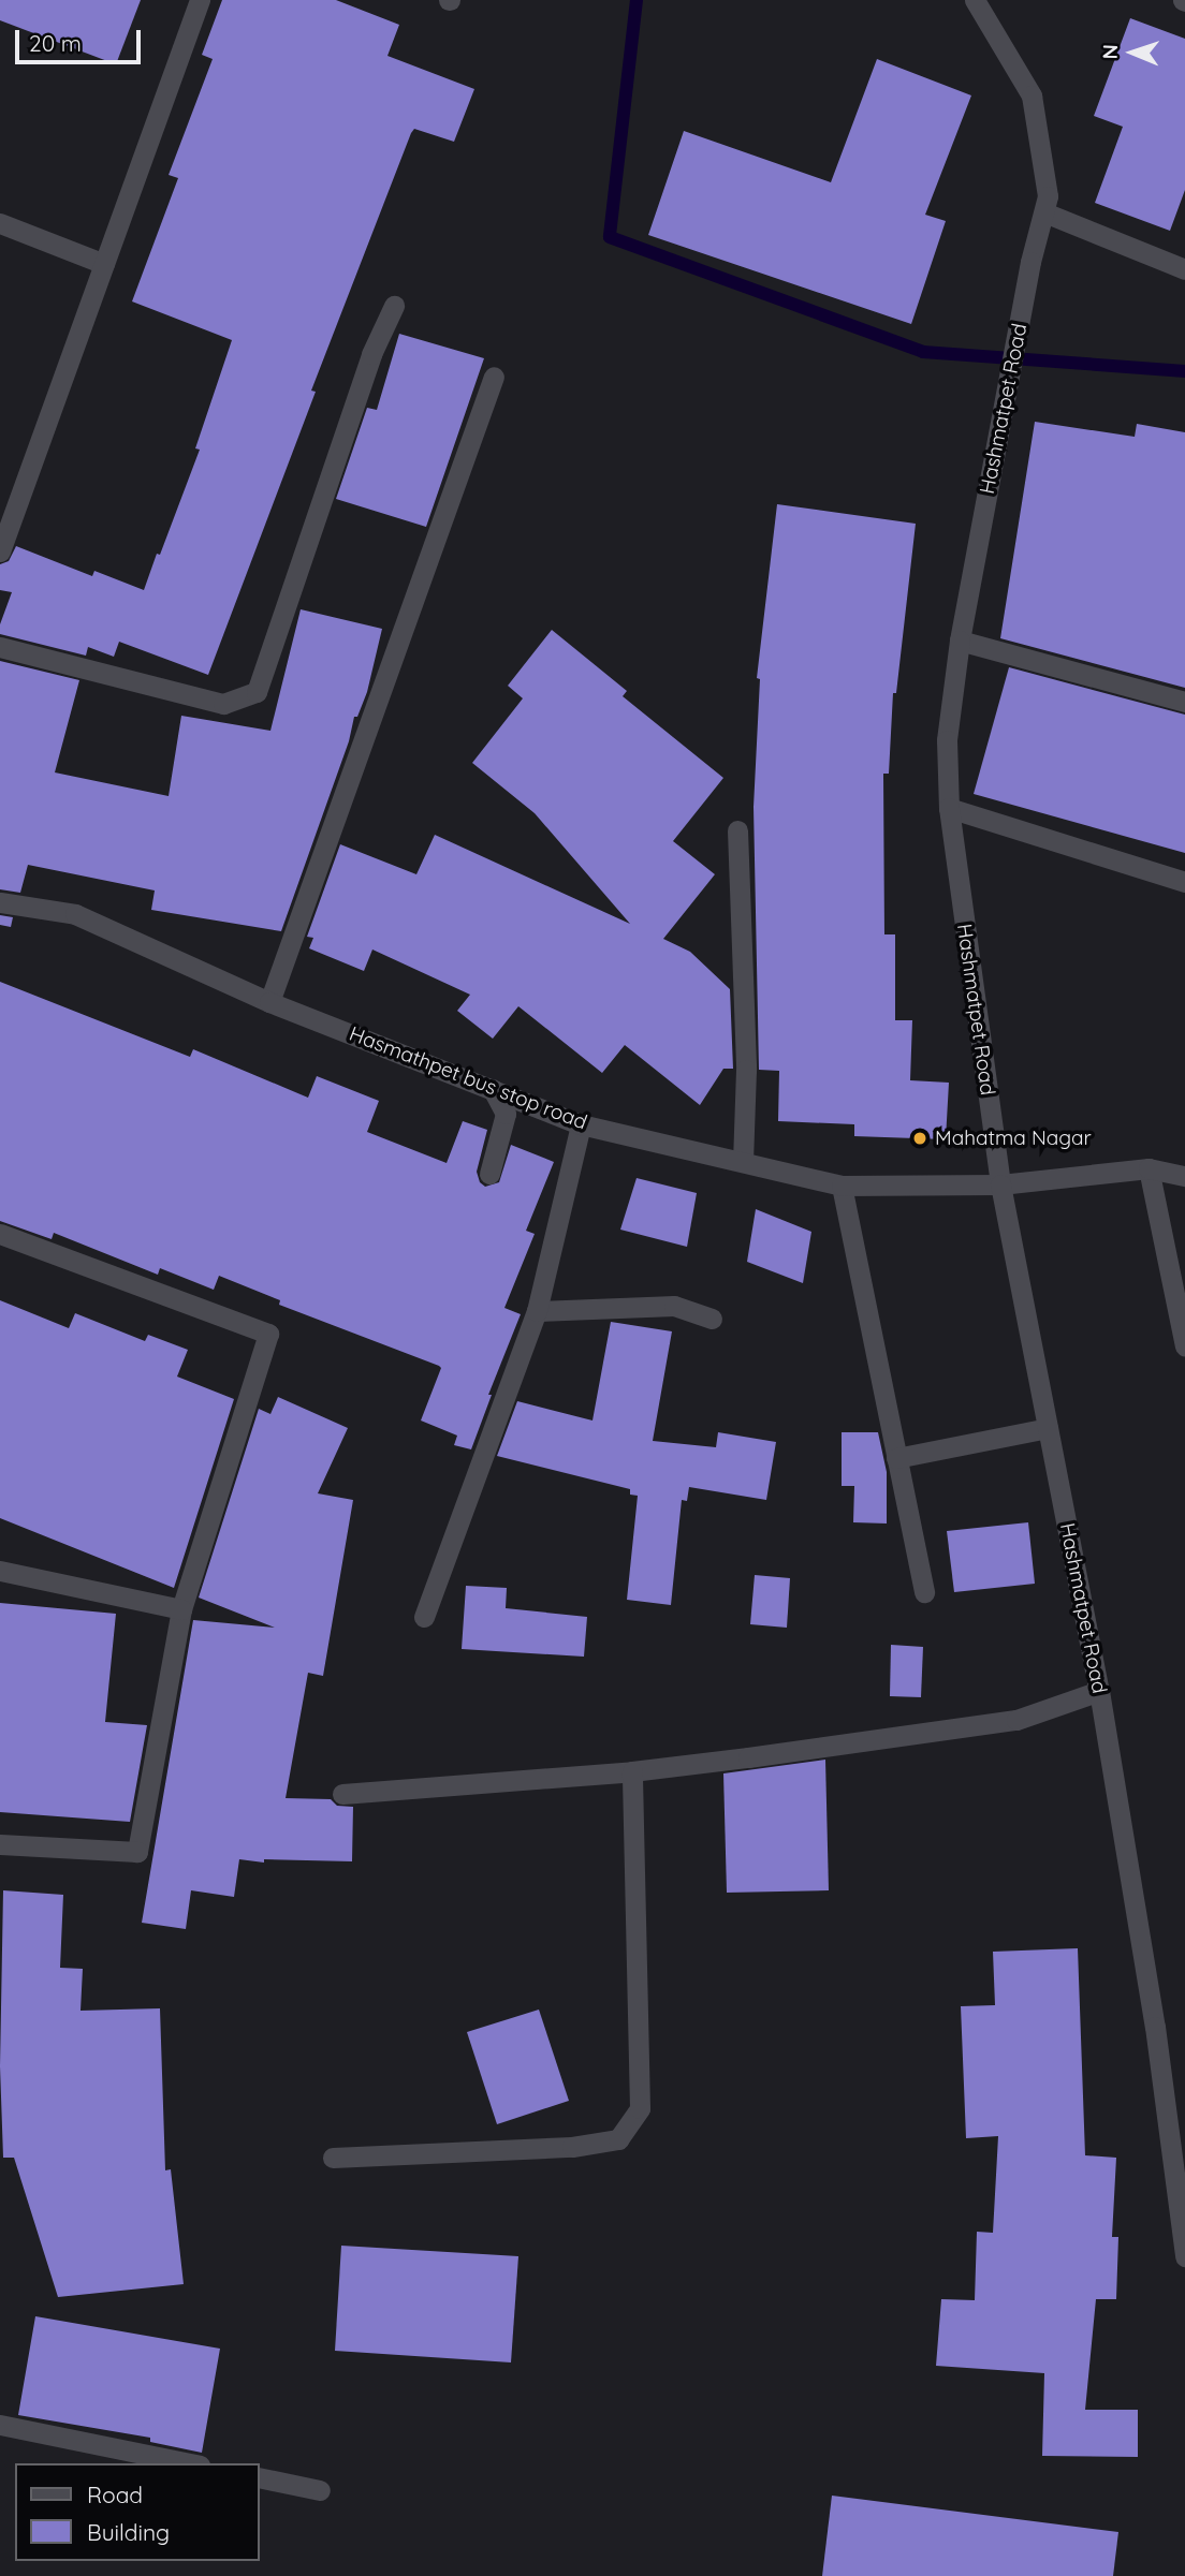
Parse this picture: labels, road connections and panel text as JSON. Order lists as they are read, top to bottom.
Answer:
{
  "streets": {
    "street": ["Hashmatpet Road", "Hasmathpet bus stop road"]
  },
  "crossings": [
    ["Hashmatpet Road", "Hasmathpet bus stop road"]
  ],
  "places": ["Mahatma Nagar"],
  "legend": ["Road", "Building"],
  "scale_bar": "20 m",
  "north": "left"
}
